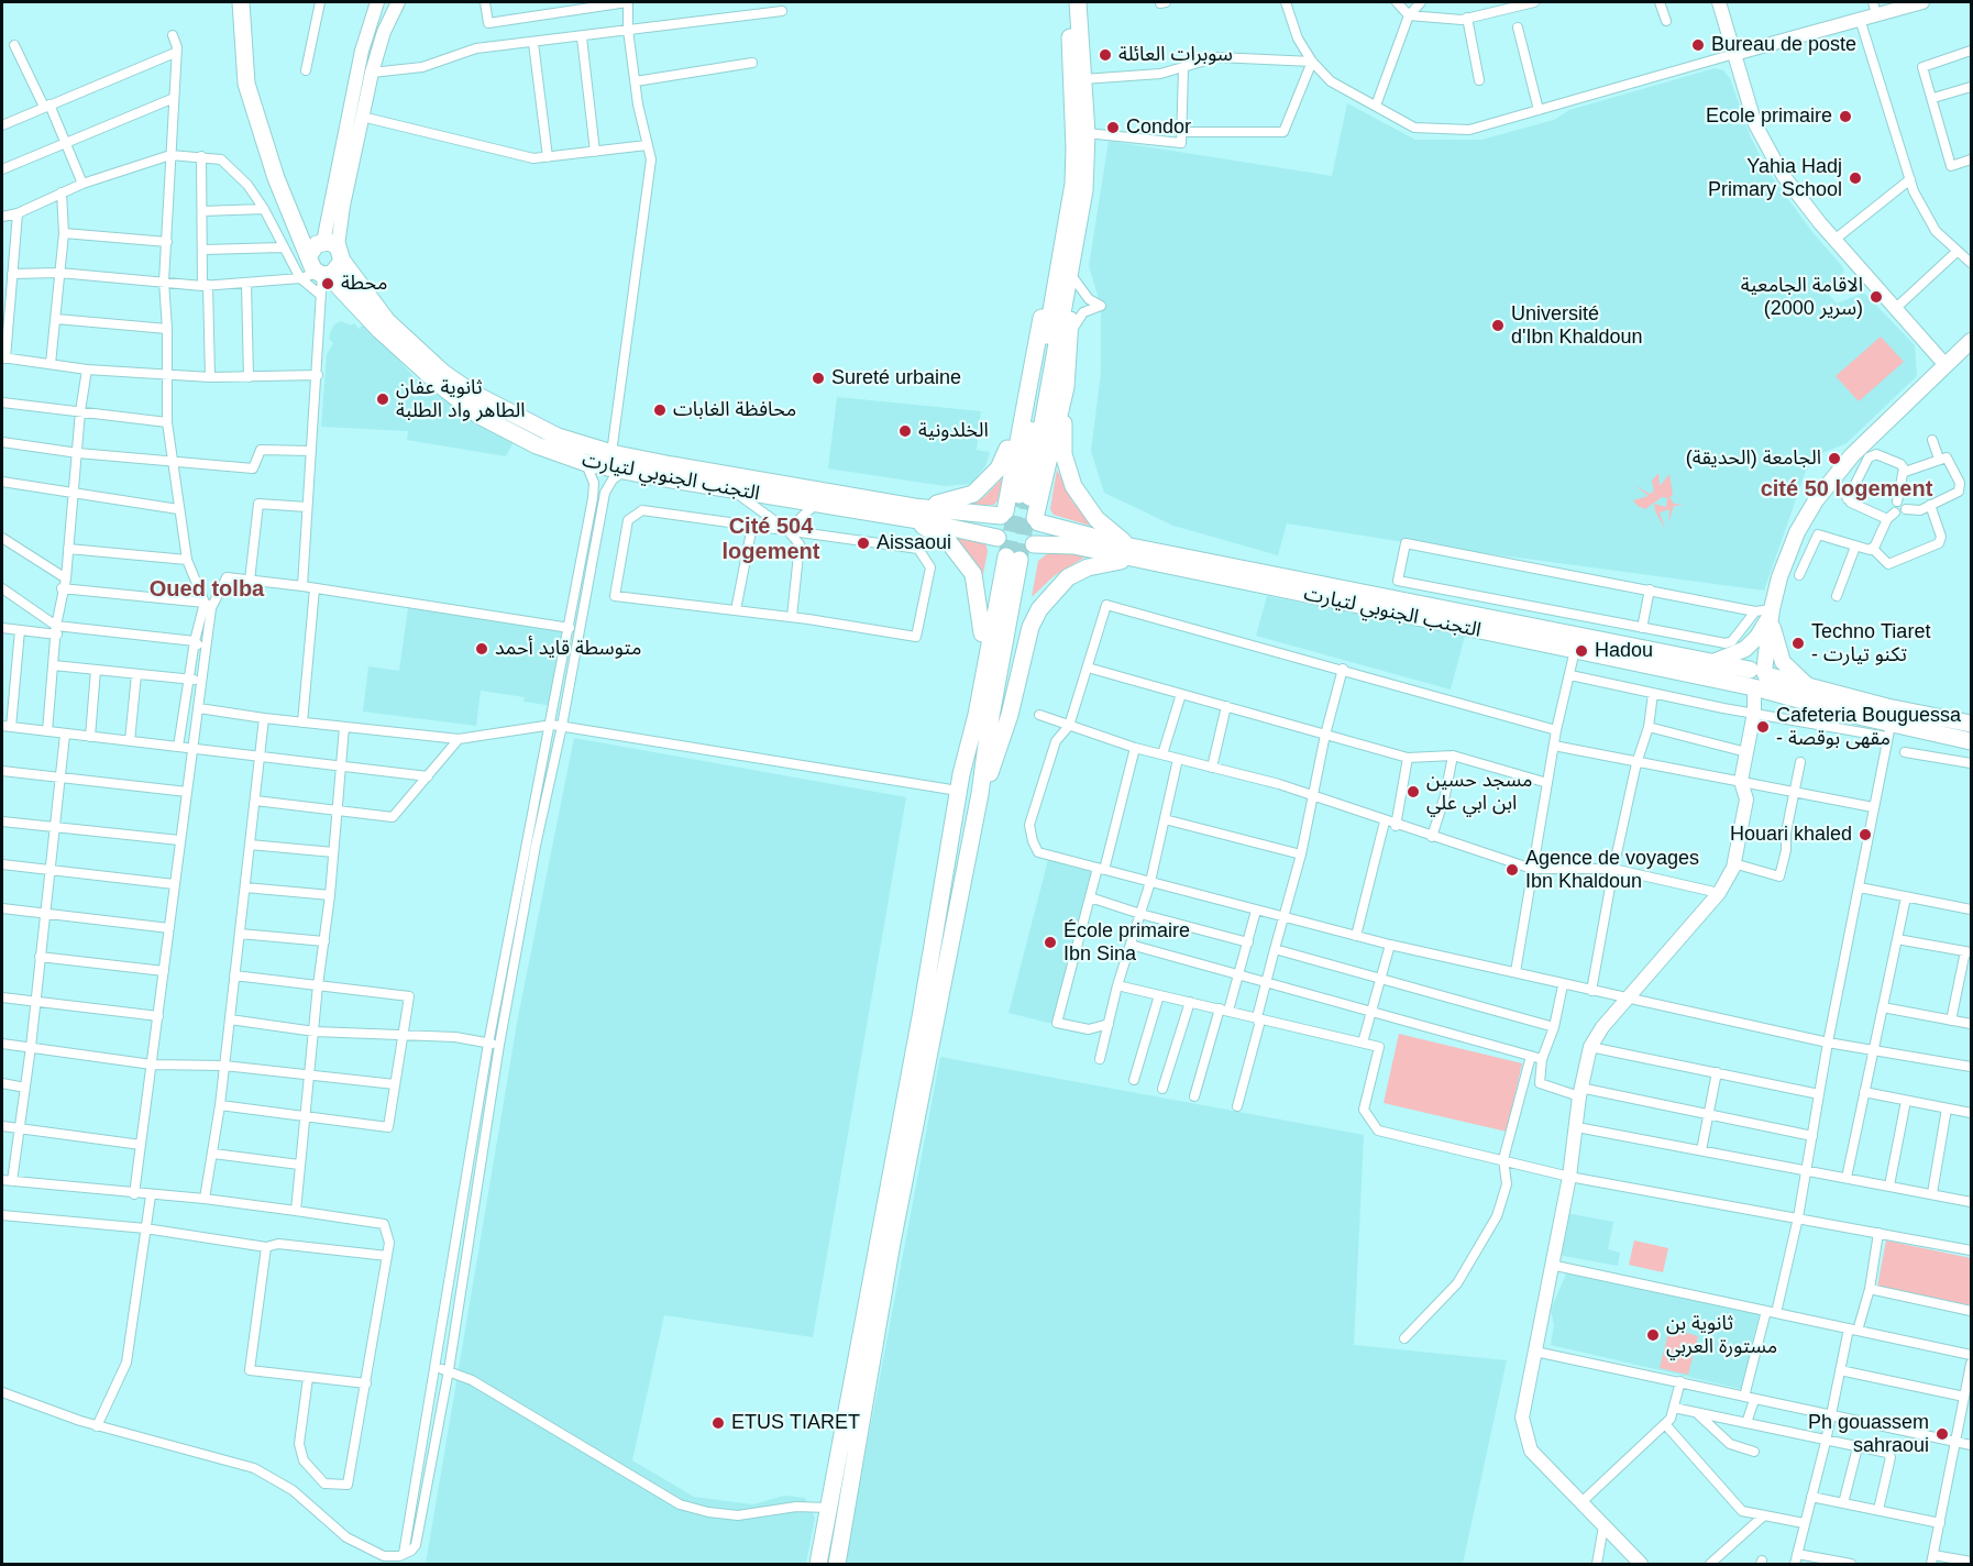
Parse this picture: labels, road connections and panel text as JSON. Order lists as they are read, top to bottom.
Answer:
{
  "streets": {
    "highway": ["التجنب الجنوبي لتيارت"]
  },
  "districts": ["cité 50 logement", "Cité 504 logement", "Oued tolba"],
  "places": [
    "Bureau de poste",
    "سوبرات العائلة",
    "Ecole primaire",
    "Condor",
    "Yahia Hadj Primary School",
    "محطة",
    "الاقامة الجامعية (2000 سرير)",
    "Université d'Ibn Khaldoun",
    "Sureté urbaine",
    "ثانوية عفان الطاهر واد الطلبة",
    "محافظة الغابات",
    "الخلدونية",
    "الجامعة (الحديقة)",
    "Aissaoui",
    "Techno Tiaret - تكنو تيارت",
    "متوسطة قايد أحمد",
    "Hadou",
    "Cafeteria Bouguessa - مقهى بوقصة",
    "مسجد حسين ابن ابي علي",
    "Houari khaled",
    "Agence de voyages Ibn Khaldoun",
    "École primaire Ibn Sina",
    "ثانوية بن مستورة العربي",
    "ETUS TIARET",
    "Ph gouassem sahraoui"
  ]
}
